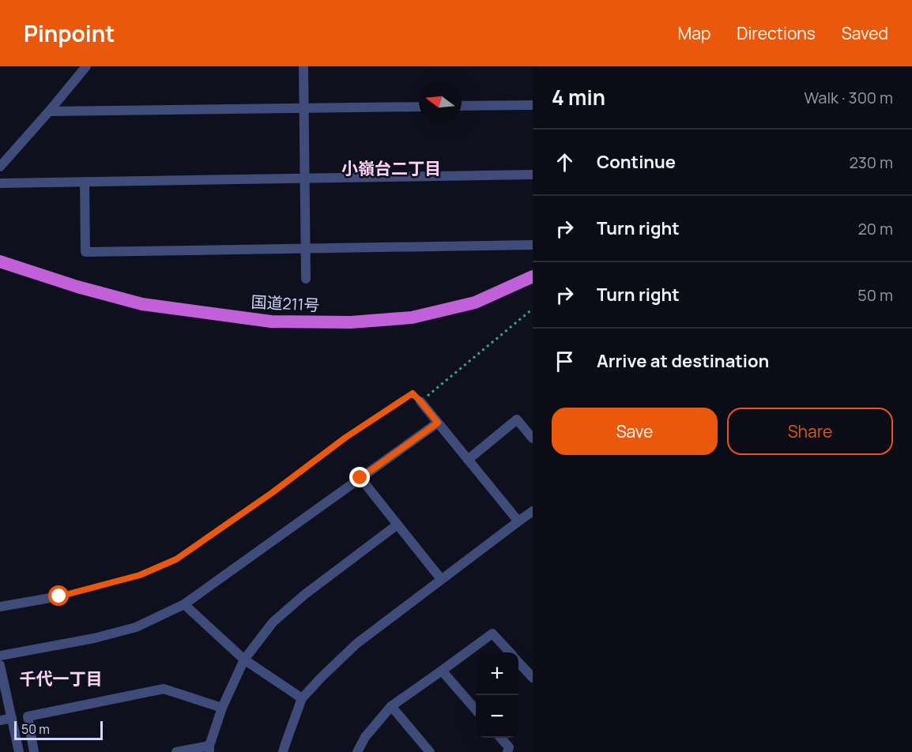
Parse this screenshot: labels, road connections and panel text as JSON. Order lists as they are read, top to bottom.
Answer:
{
  "streets": {
    "highway": ["国道211号"]
  },
  "districts": ["小嶺台二丁目", "千代一丁目"],
  "scale_bar": "50 m",
  "north": "left",
  "page": {
    "header": "Pinpoint",
    "nav": ["Map", "Directions", "Saved"],
    "heading": ["4 min", "Walk · 300 m"],
    "list": [
      ["Continue", "230 m"],
      ["Turn right", "20 m"],
      ["Turn right", "50 m"],
      "Arrive at destination"
    ],
    "buttons": ["Save", "Share"],
    "map_buttons": ["+", "−"],
    "scale": "50 m"
  }
}
